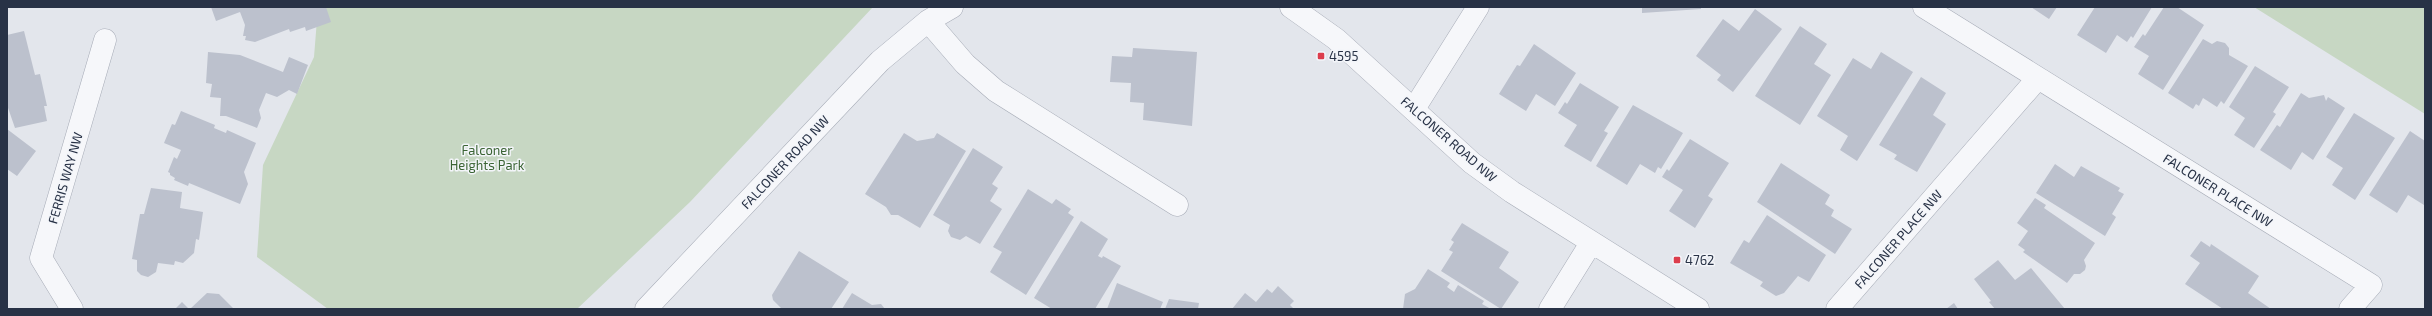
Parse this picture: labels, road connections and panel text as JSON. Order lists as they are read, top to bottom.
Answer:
{
  "streets": {
    "street": ["FALCONER ROAD NW", "FERRIS WAY NW", "FALCONER PLACE NW"]
  },
  "parks": ["Falconer Heights Park"],
  "places": {
    "transit": ["4595", "4762"]
  }
}
